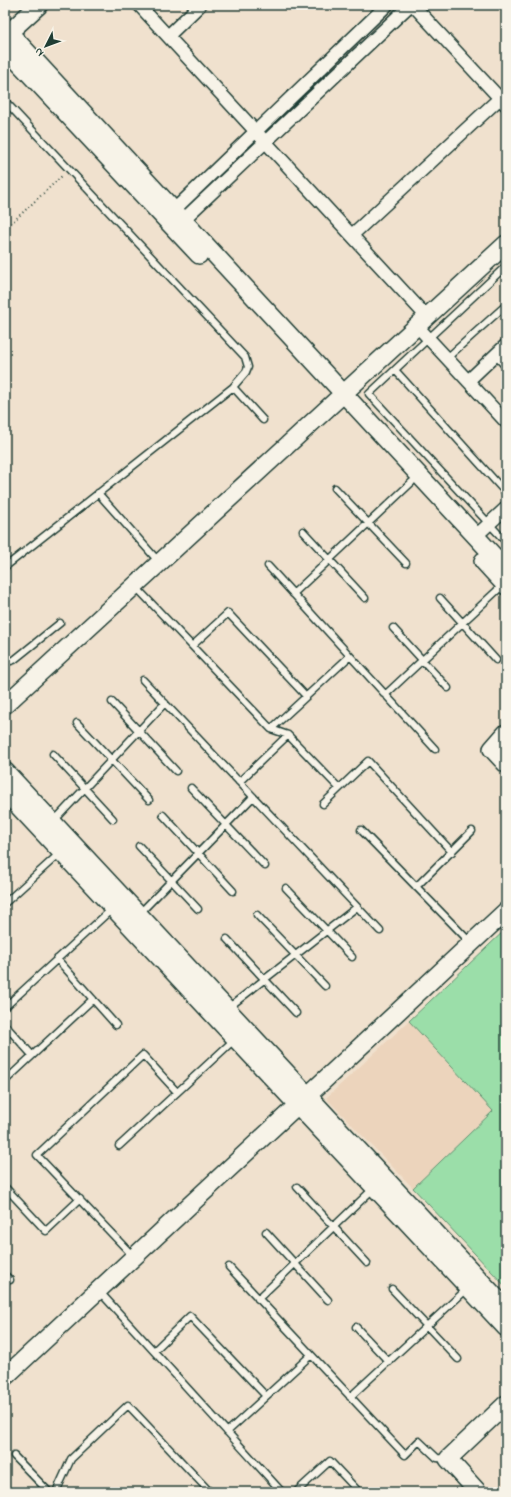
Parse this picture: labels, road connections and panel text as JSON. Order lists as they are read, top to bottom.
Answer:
{
  "north": "bottom left"
}
